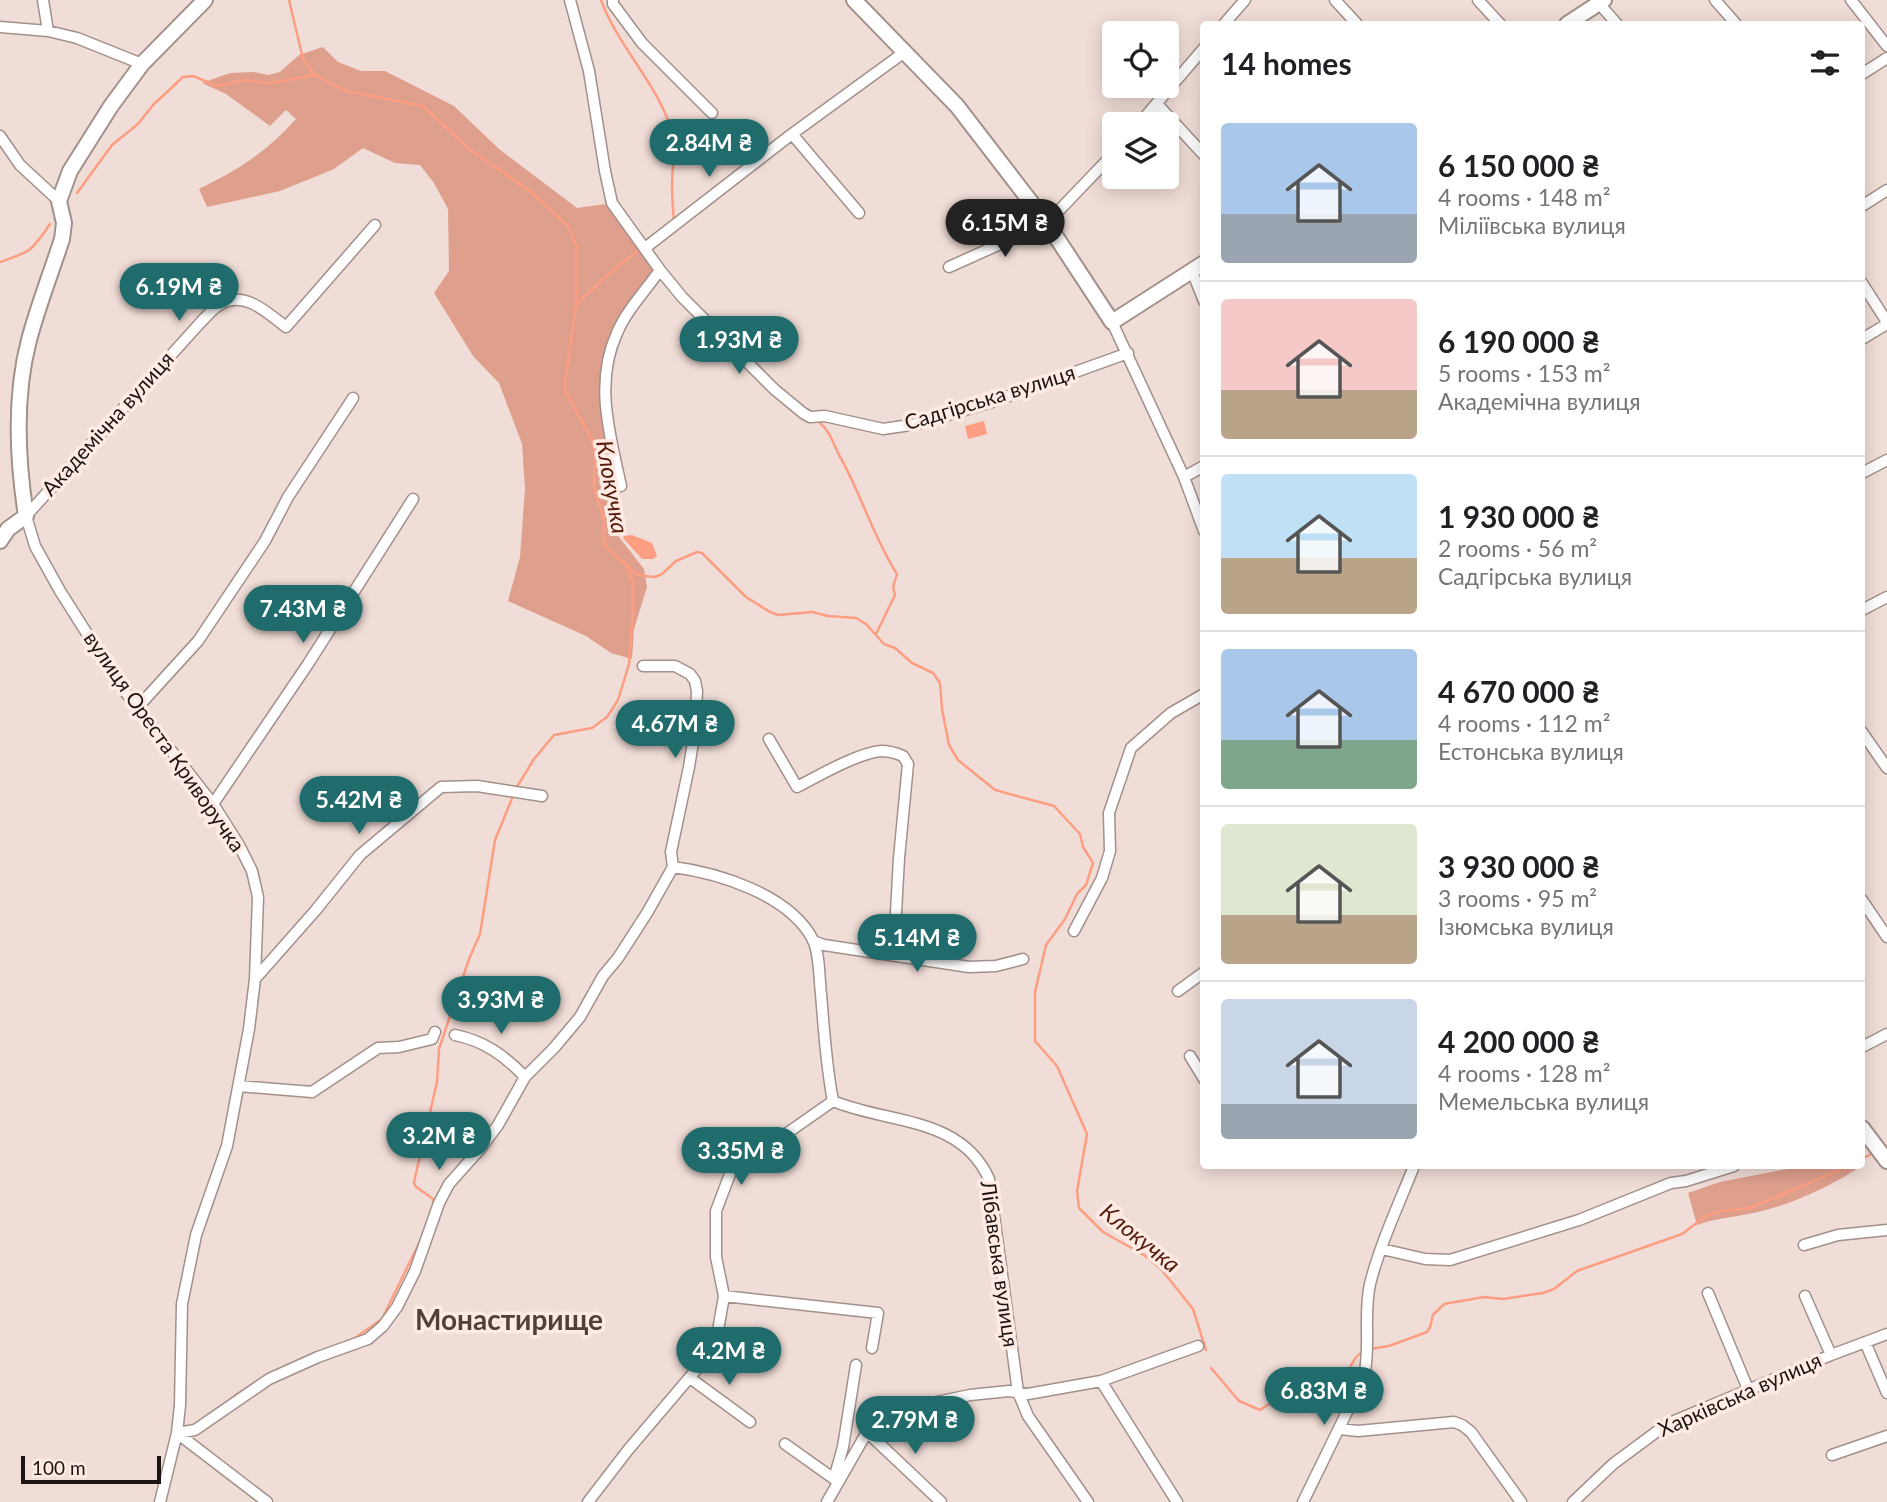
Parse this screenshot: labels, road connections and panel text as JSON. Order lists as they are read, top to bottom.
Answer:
{
  "streets": {
    "street": [
      "Садгірська вулиця",
      "Академічна вулиця",
      "вулиця Ореста Криворучка",
      "Лібавська вулиця",
      "Харківська вулиця"
    ]
  },
  "crossings": [
    ["Академічна вулиця", "вулиця Ореста Криворучка"]
  ],
  "districts": ["Монастирище"],
  "water": ["Клокучка"],
  "scale_bar": "100 m",
  "page": {
    "heading": "14 homes",
    "list": [
      {
        "name": "6 150 000 ₴",
        "note": "4 rooms · 148 m² · Міліївська вулиця"
      },
      {
        "name": "6 190 000 ₴",
        "note": "5 rooms · 153 m² · Академічна вулиця"
      },
      {
        "name": "1 930 000 ₴",
        "note": "2 rooms · 56 m² · Садгірська вулиця"
      },
      {
        "name": "4 670 000 ₴",
        "note": "4 rooms · 112 m² · Естонська вулиця"
      },
      {
        "name": "3 930 000 ₴",
        "note": "3 rooms · 95 m² · Ізюмська вулиця"
      },
      {
        "name": "4 200 000 ₴",
        "note": "4 rooms · 128 m² · Мемельська вулиця"
      }
    ],
    "price": [
      "2.84M ₴",
      "6.15M ₴",
      "6.19M ₴",
      "1.93M ₴",
      "7.43M ₴",
      "4.67M ₴",
      "5.42M ₴",
      "5.14M ₴",
      "3.93M ₴",
      "3.2M ₴",
      "3.35M ₴",
      "4.2M ₴",
      "6.83M ₴",
      "2.79M ₴"
    ],
    "scale": "100 m"
  }
}
